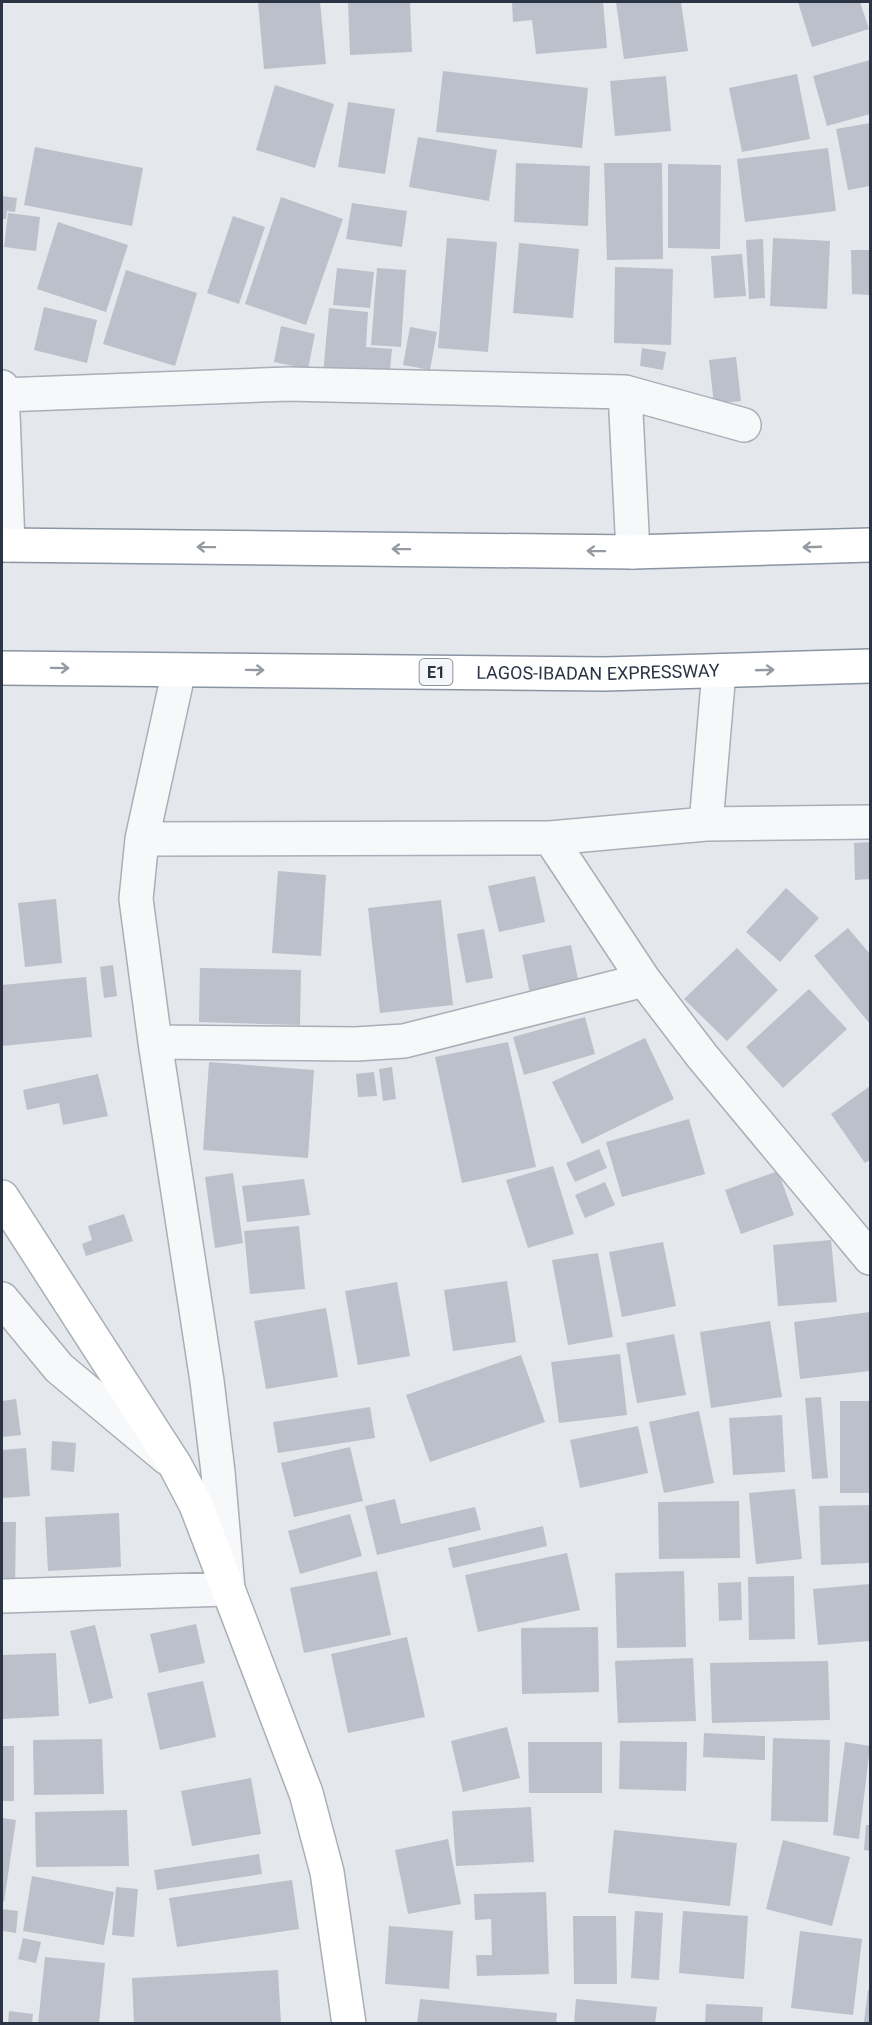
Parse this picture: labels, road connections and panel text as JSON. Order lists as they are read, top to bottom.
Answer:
{
  "streets": {
    "main road": ["E1", "LAGOS-IBADAN EXPRESSWAY"]
  }
}
